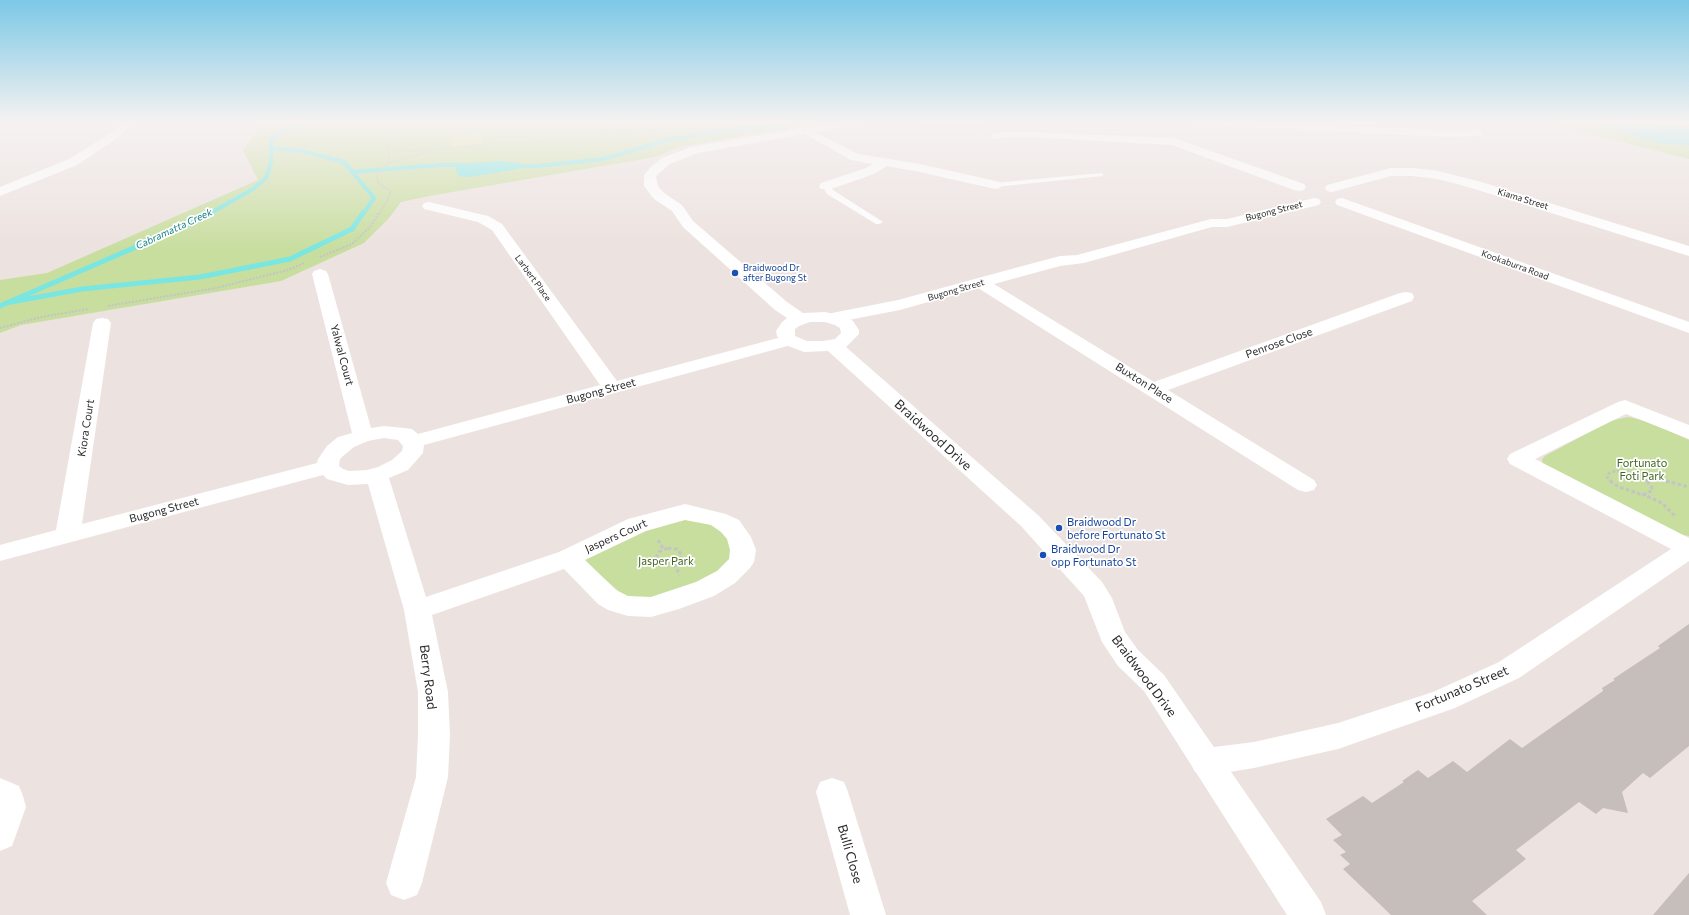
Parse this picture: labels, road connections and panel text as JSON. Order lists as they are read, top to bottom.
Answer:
{
  "streets": {
    "street": [
      "Kiama Street",
      "Bugong Street",
      "Kookaburra Road",
      "Larbert Place",
      "Penrose Close",
      "Yalwal Court",
      "Buxton Place",
      "Kiora Court",
      "Braidwood Drive",
      "Jaspers Court",
      "Berry Road",
      "Fortunato Street",
      "Bulli Close"
    ]
  },
  "crossings": [
    ["Bugong Street", "Larbert Place"],
    ["Bugong Street", "Buxton Place"],
    ["Bugong Street", "Kiora Court"],
    ["Bugong Street", "Braidwood Drive"],
    ["Penrose Close", "Buxton Place"],
    ["Braidwood Drive", "Fortunato Street"],
    ["Jaspers Court", "Berry Road"]
  ],
  "water": ["Cabramatta Creek"],
  "parks": ["Fortunato Foti Park", "Jasper Park"],
  "places": ["Braidwood Dr after Bugong St", "Braidwood Dr before Fortunato St", "Braidwood Dr opp Fortunato St"]
}
